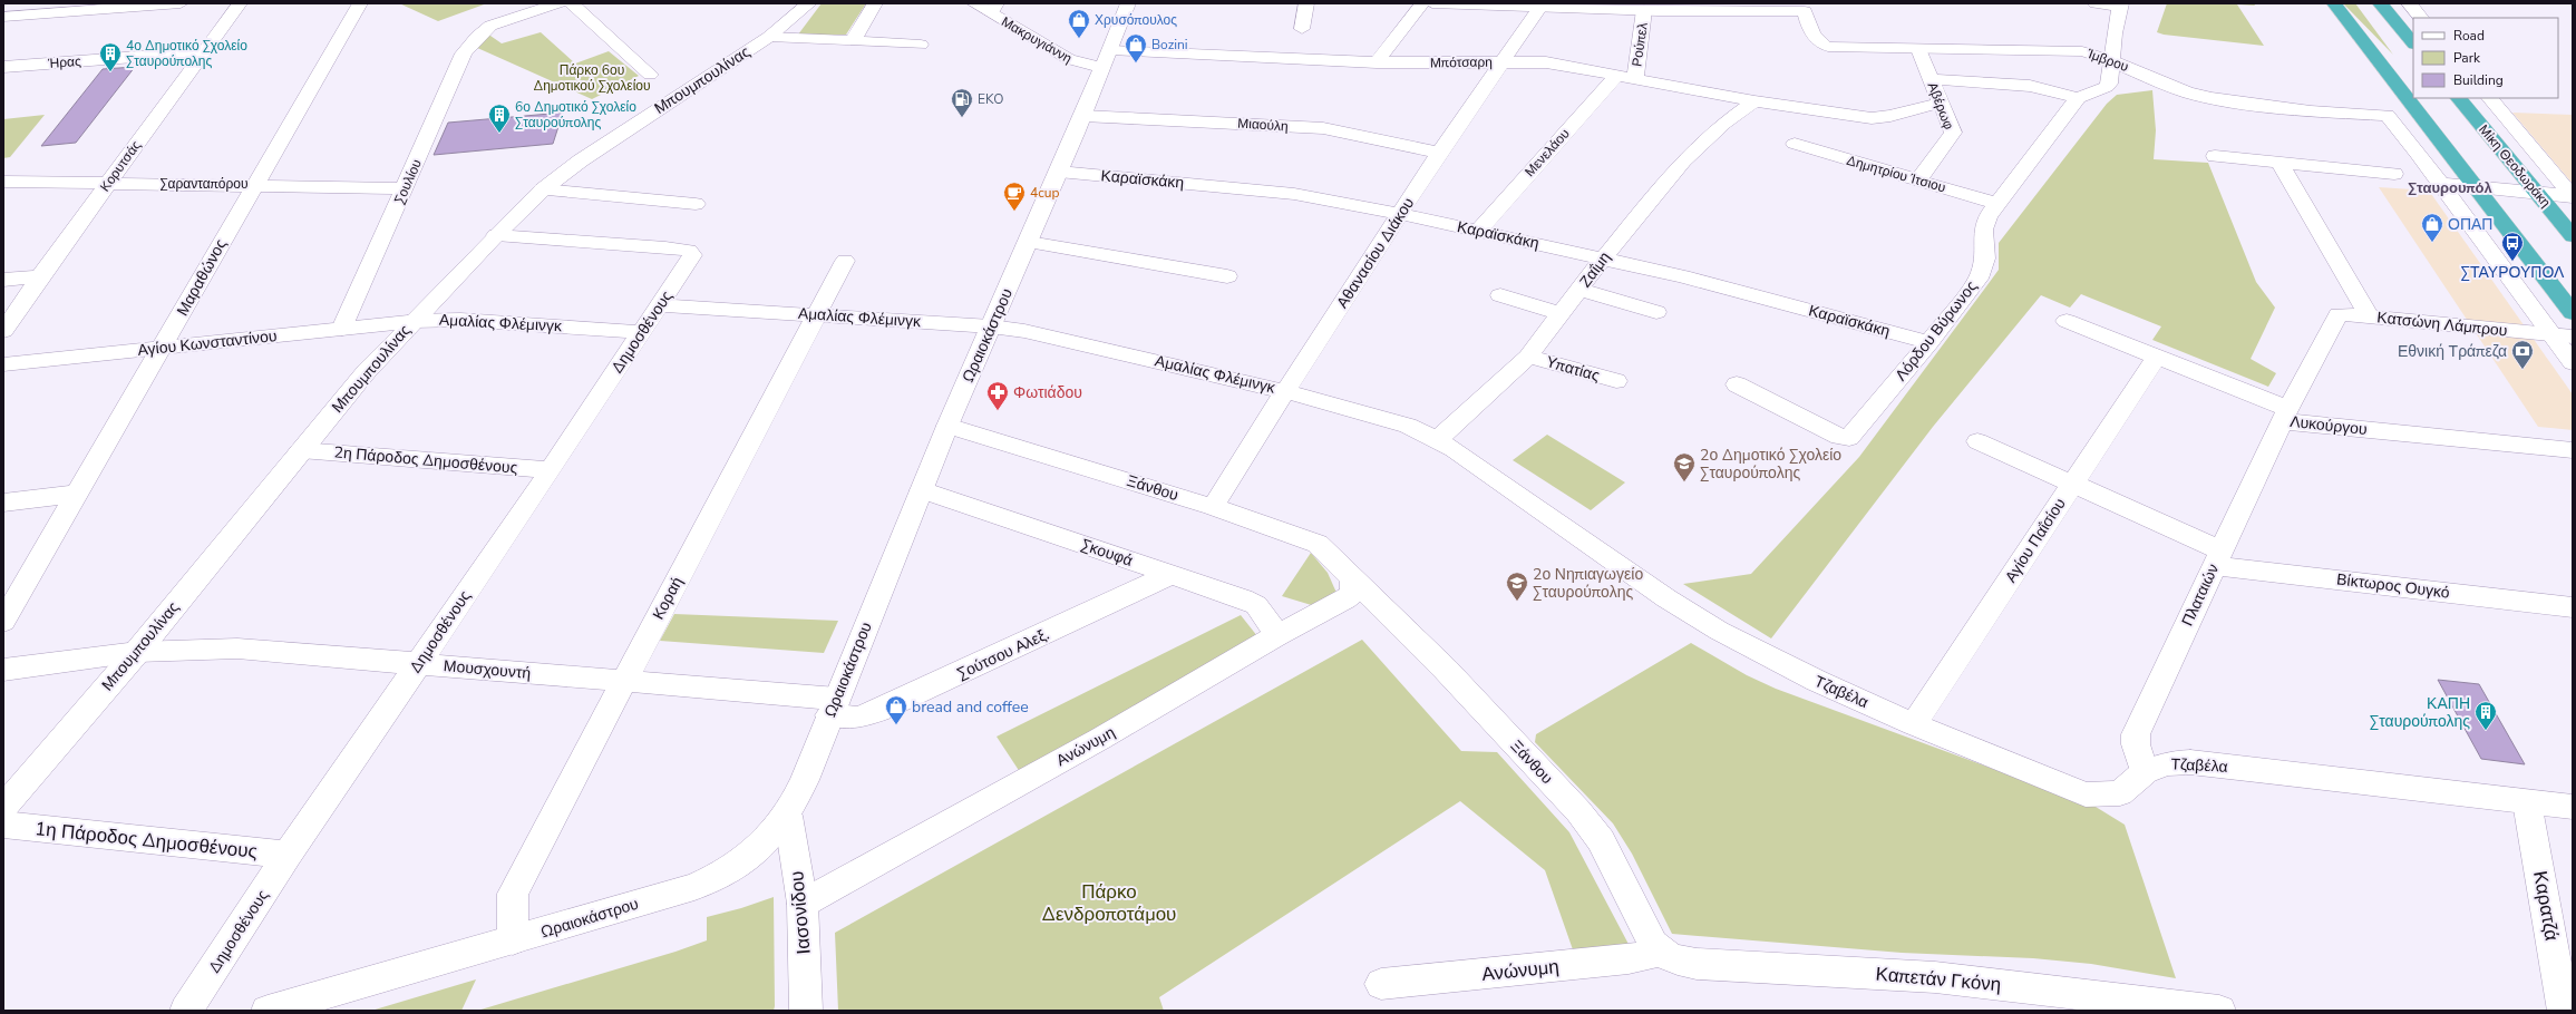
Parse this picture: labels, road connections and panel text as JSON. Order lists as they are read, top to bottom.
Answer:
{
  "streets": {
    "highway": ["Μίκη Θεοδωράκη"],
    "street": [
      "Μακρυγιάννη",
      "Ρούπελ",
      "Ίμβρου",
      "Ήρας",
      "Μπότσαρη",
      "Μπουμπουλίνας",
      "Αβέρωφ",
      "Μιαούλη",
      "Μενελάου",
      "Κορυτσάς",
      "Δημητρίου Ίτσιου",
      "Καραϊσκάκη",
      "Σουλίου",
      "Σαρανταπόρου",
      "Αθανασίου Διάκου",
      "Ζαΐμη",
      "Μαραθώνος",
      "Αμαλίας Φλέμινγκ",
      "Κατσώνη Λάμπρου",
      "Λόρδου Βύρωνος",
      "Δημοσθένους",
      "Ωραιοκάστρου",
      "Αγίου Κωνσταντίνου",
      "Υπατίας",
      "Λυκούργου",
      "2η Πάροδος Δημοσθένους",
      "Ξάνθου",
      "Αγίου Παΐσίου",
      "Σκουφά",
      "Βίκτωρος Ουγκό",
      "Πλαταιών",
      "Κοραή",
      "Σούτσου Αλεξ.",
      "Μουσχουντή",
      "Τζαβέλα",
      "Ανώνυμη",
      "1η Πάροδος Δημοσθένους",
      "Καρατζά",
      "Ιασονίδου",
      "Καπετάν Γκόνη"
    ]
  },
  "crossings": [
    ["Μακρυγιάννη", "Μπότσαρη"],
    ["Μακρυγιάννη", "Ωραιοκάστρου"],
    ["Ρούπελ", "Μπότσαρη"],
    ["Ίμβρου", "Αβέρωφ"],
    ["Ήρας", "Κορυτσάς"],
    ["Μπότσαρη", "Αβέρωφ"],
    ["Μπότσαρη", "Μενελάου"],
    ["Μπότσαρη", "Αθανασίου Διάκου"],
    ["Μπότσαρη", "Ζαΐμη"],
    ["Μπότσαρη", "Ωραιοκάστρου"],
    ["Μπουμπουλίνας", "Αμαλίας Φλέμινγκ"],
    ["Μπουμπουλίνας", "Δημοσθένους"],
    ["Μπουμπουλίνας", "Αγίου Κωνσταντίνου"],
    ["Μπουμπουλίνας", "2η Πάροδος Δημοσθένους"],
    ["Μπουμπουλίνας", "Μουσχουντή"],
    ["Αβέρωφ", "Δημητρίου Ίτσιου"],
    ["Μιαούλη", "Αθανασίου Διάκου"],
    ["Μιαούλη", "Ωραιοκάστρου"],
    ["Μενελάου", "Καραϊσκάκη"],
    ["Κορυτσάς", "Σαρανταπόρου"],
    ["Δημητρίου Ίτσιου", "Λόρδου Βύρωνος"],
    ["Καραϊσκάκη", "Αθανασίου Διάκου"],
    ["Καραϊσκάκη", "Ζαΐμη"],
    ["Καραϊσκάκη", "Λόρδου Βύρωνος"],
    ["Καραϊσκάκη", "Ωραιοκάστρου"],
    ["Σουλίου", "Σαρανταπόρου"],
    ["Σουλίου", "Αγίου Κωνσταντίνου"],
    ["Σαρανταπόρου", "Μαραθώνος"],
    ["Αθανασίου Διάκου", "Αμαλίας Φλέμινγκ"],
    ["Αθανασίου Διάκου", "Ξάνθου"],
    ["Ζαΐμη", "Αμαλίας Φλέμινγκ"],
    ["Ζαΐμη", "Υπατίας"],
    ["Μαραθώνος", "Αγίου Κωνσταντίνου"],
    ["Αμαλίας Φλέμινγκ", "Δημοσθένους"],
    ["Αμαλίας Φλέμινγκ", "Ωραιοκάστρου"],
    ["Αμαλίας Φλέμινγκ", "Αγίου Κωνσταντίνου"],
    ["Αμαλίας Φλέμινγκ", "Κοραή"],
    ["Αμαλίας Φλέμινγκ", "Τζαβέλα"],
    ["Κατσώνη Λάμπρου", "Πλαταιών"],
    ["Δημοσθένους", "2η Πάροδος Δημοσθένους"],
    ["Δημοσθένους", "Μουσχουντή"],
    ["Δημοσθένους", "1η Πάροδος Δημοσθένους"],
    ["Ωραιοκάστρου", "Ξάνθου"],
    ["Ωραιοκάστρου", "Σκουφά"],
    ["Ωραιοκάστρου", "Κοραή"],
    ["Ωραιοκάστρου", "Σούτσου Αλεξ."],
    ["Ωραιοκάστρου", "Μουσχουντή"],
    ["Ωραιοκάστρου", "Ιασονίδου"],
    ["Λυκούργου", "Αγίου Παΐσίου"],
    ["Λυκούργου", "Πλαταιών"],
    ["Ξάνθου", "Ανώνυμη"],
    ["Ξάνθου", "Καπετάν Γκόνη"],
    ["Αγίου Παΐσίου", "Βίκτωρος Ουγκό"],
    ["Αγίου Παΐσίου", "Τζαβέλα"],
    ["Σκουφά", "Σούτσου Αλεξ."],
    ["Σκουφά", "Ανώνυμη"],
    ["Βίκτωρος Ουγκό", "Πλαταιών"],
    ["Πλαταιών", "Τζαβέλα"],
    ["Κοραή", "Μουσχουντή"],
    ["Σούτσου Αλεξ.", "Μουσχουντή"],
    ["Τζαβέλα", "Καρατζά"],
    ["Ανώνυμη", "Ιασονίδου"],
    ["Ανώνυμη", "Καπετάν Γκόνη"]
  ],
  "districts": ["Σταυρουπόλ"],
  "parks": ["Πάρκο 6ου Δημοτικού Σχολείου", "Πάρκο Δενδροποτάμου"],
  "places": {
    "shop": [
      "Χρυσόπουλος",
      "Bozini",
      "ΟΠΑΠ",
      "bread and coffee"
    ],
    "building": ["4ο Δημοτικό Σχολείο Σταυρούπολης", "6ο Δημοτικό Σχολείο Σταυρούπολης", "ΚΑΠΗ Σταυρούπολης"],
    "fuel station": ["EKO"],
    "cafe": ["4cup"],
    "bus stop": ["ΣΤΑΥΡΟΥΠΟΛ"],
    "bank": ["Εθνική Τράπεζα"],
    "pharmacy": ["Φωτιάδου"],
    "school or university": ["2ο Δημοτικό Σχολείο Σταυρούπολης", "2ο Νηπιαγωγείο Σταυρούπολης"]
  },
  "legend": ["Road", "Park", "Building"]
}
